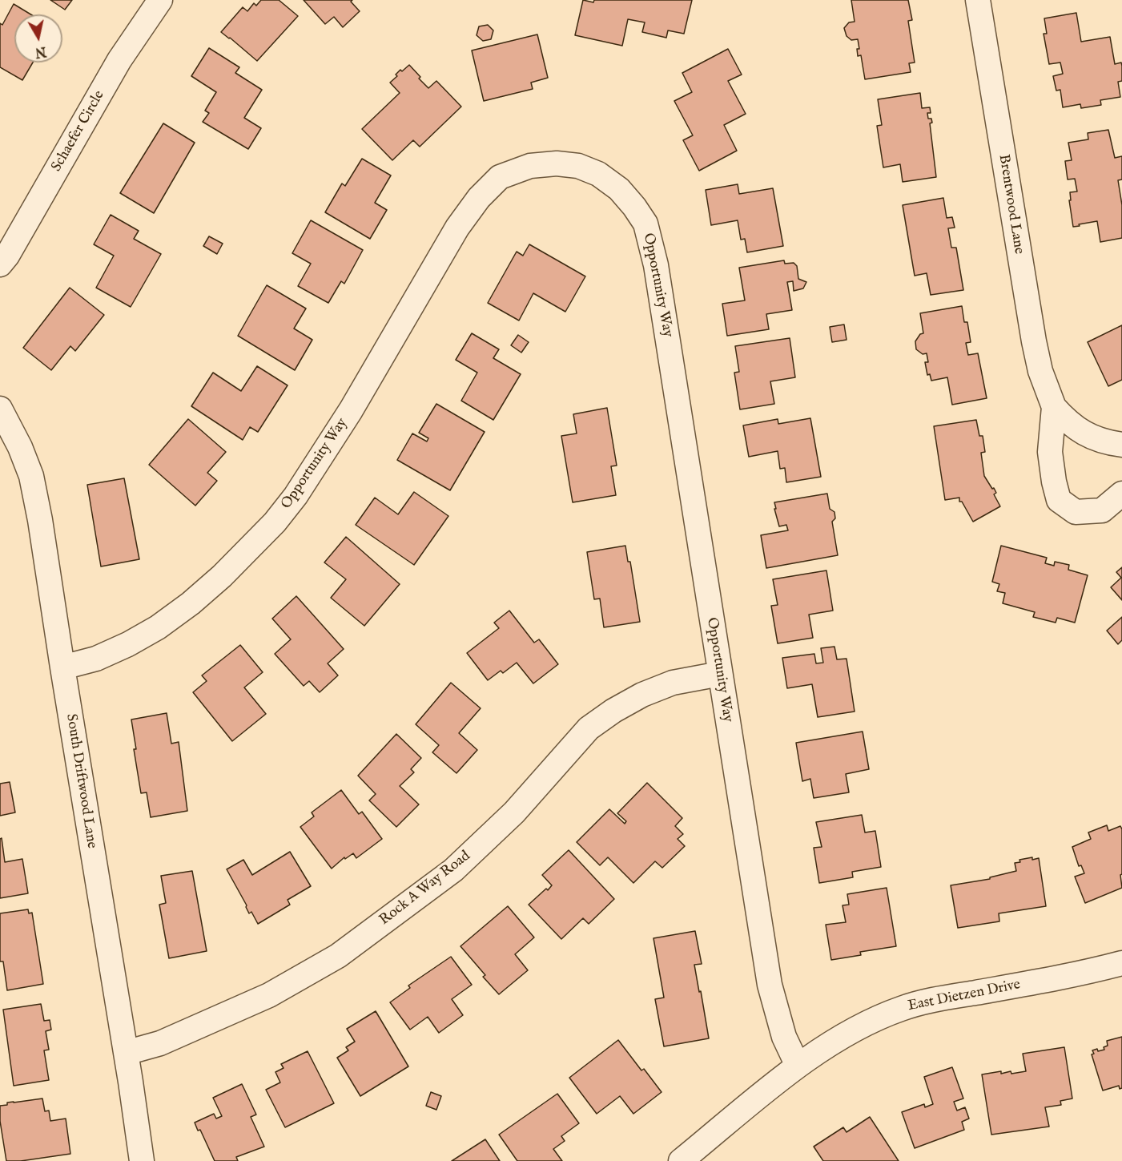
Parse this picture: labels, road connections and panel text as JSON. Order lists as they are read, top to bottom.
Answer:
{
  "streets": {
    "street": [
      "Schaefer Circle",
      "Brentwood Lane",
      "Opportunity Way",
      "South Driftwood Lane",
      "Rock A Way Road",
      "East Dietzen Drive"
    ]
  },
  "crossings": [
    ["Opportunity Way", "South Driftwood Lane"],
    ["Opportunity Way", "Rock A Way Road"],
    ["Opportunity Way", "East Dietzen Drive"],
    ["South Driftwood Lane", "Rock A Way Road"]
  ],
  "north": "bottom"
}
